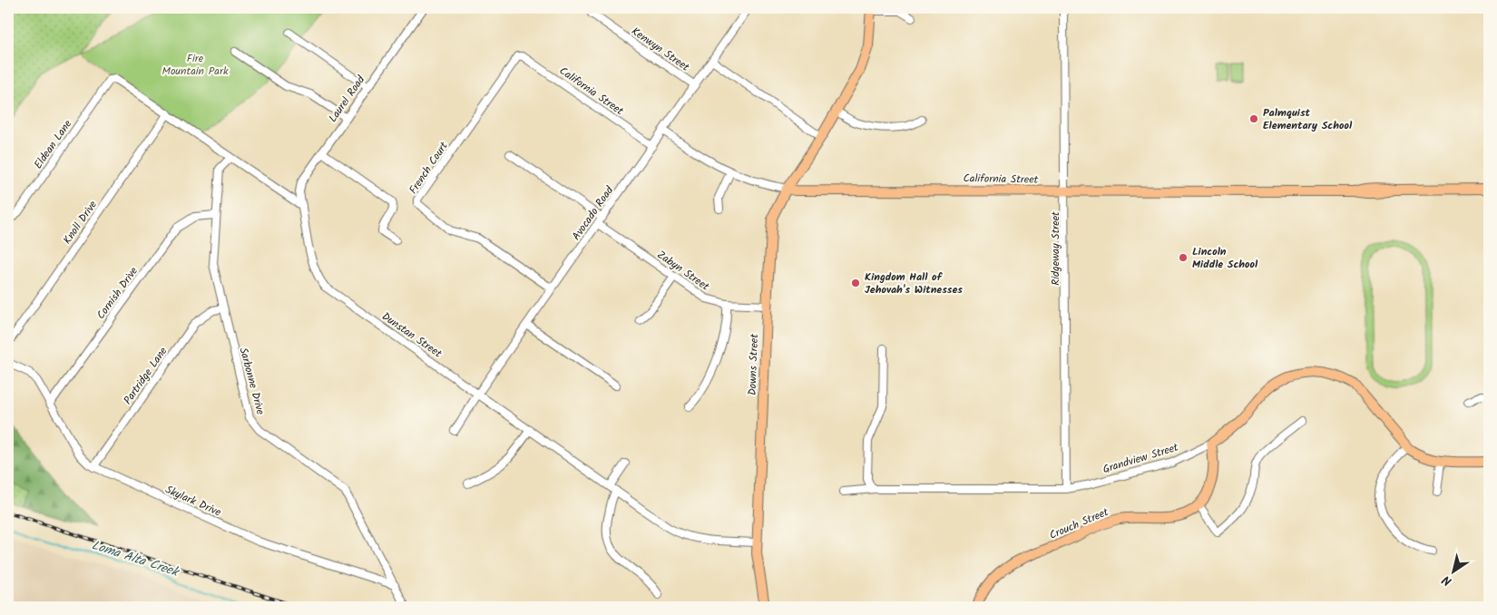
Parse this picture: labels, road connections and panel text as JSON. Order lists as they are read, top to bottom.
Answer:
{
  "streets": {
    "main road": [
      "California Street",
      "Downs Street",
      "Grandview Street",
      "Crouch Street"
    ],
    "street": [
      "Kenwyn Street",
      "Laurel Road",
      "Eldean Lane",
      "French Court",
      "Avocado Road",
      "Knoll Drive",
      "Ridgeway Street",
      "Zabyn Street",
      "Cornish Drive",
      "Dunstan Street",
      "Partridge Lane",
      "Sarbonne Drive",
      "Skylark Drive"
    ]
  },
  "crossings": [
    ["Kenwyn Street", "Avocado Road"],
    ["California Street", "French Court"],
    ["California Street", "Avocado Road"],
    ["California Street", "Ridgeway Street"],
    ["California Street", "Downs Street"],
    ["Laurel Road", "Dunstan Street"],
    ["Eldean Lane", "Knoll Drive"],
    ["French Court", "Avocado Road"],
    ["Avocado Road", "Zabyn Street"],
    ["Avocado Road", "Dunstan Street"],
    ["Ridgeway Street", "Grandview Street"],
    ["Zabyn Street", "Downs Street"],
    ["Cornish Drive", "Sarbonne Drive"],
    ["Cornish Drive", "Skylark Drive"],
    ["Dunstan Street", "Downs Street"],
    ["Partridge Lane", "Sarbonne Drive"],
    ["Partridge Lane", "Skylark Drive"],
    ["Sarbonne Drive", "Skylark Drive"]
  ],
  "water": ["Loma Alta Creek"],
  "parks": ["Fire Mountain Park"],
  "places": ["Palmquist Elementary School", "Lincoln Middle School", "Kingdom Hall of Jehovah's Witnesses"],
  "north": "bottom left"
}
